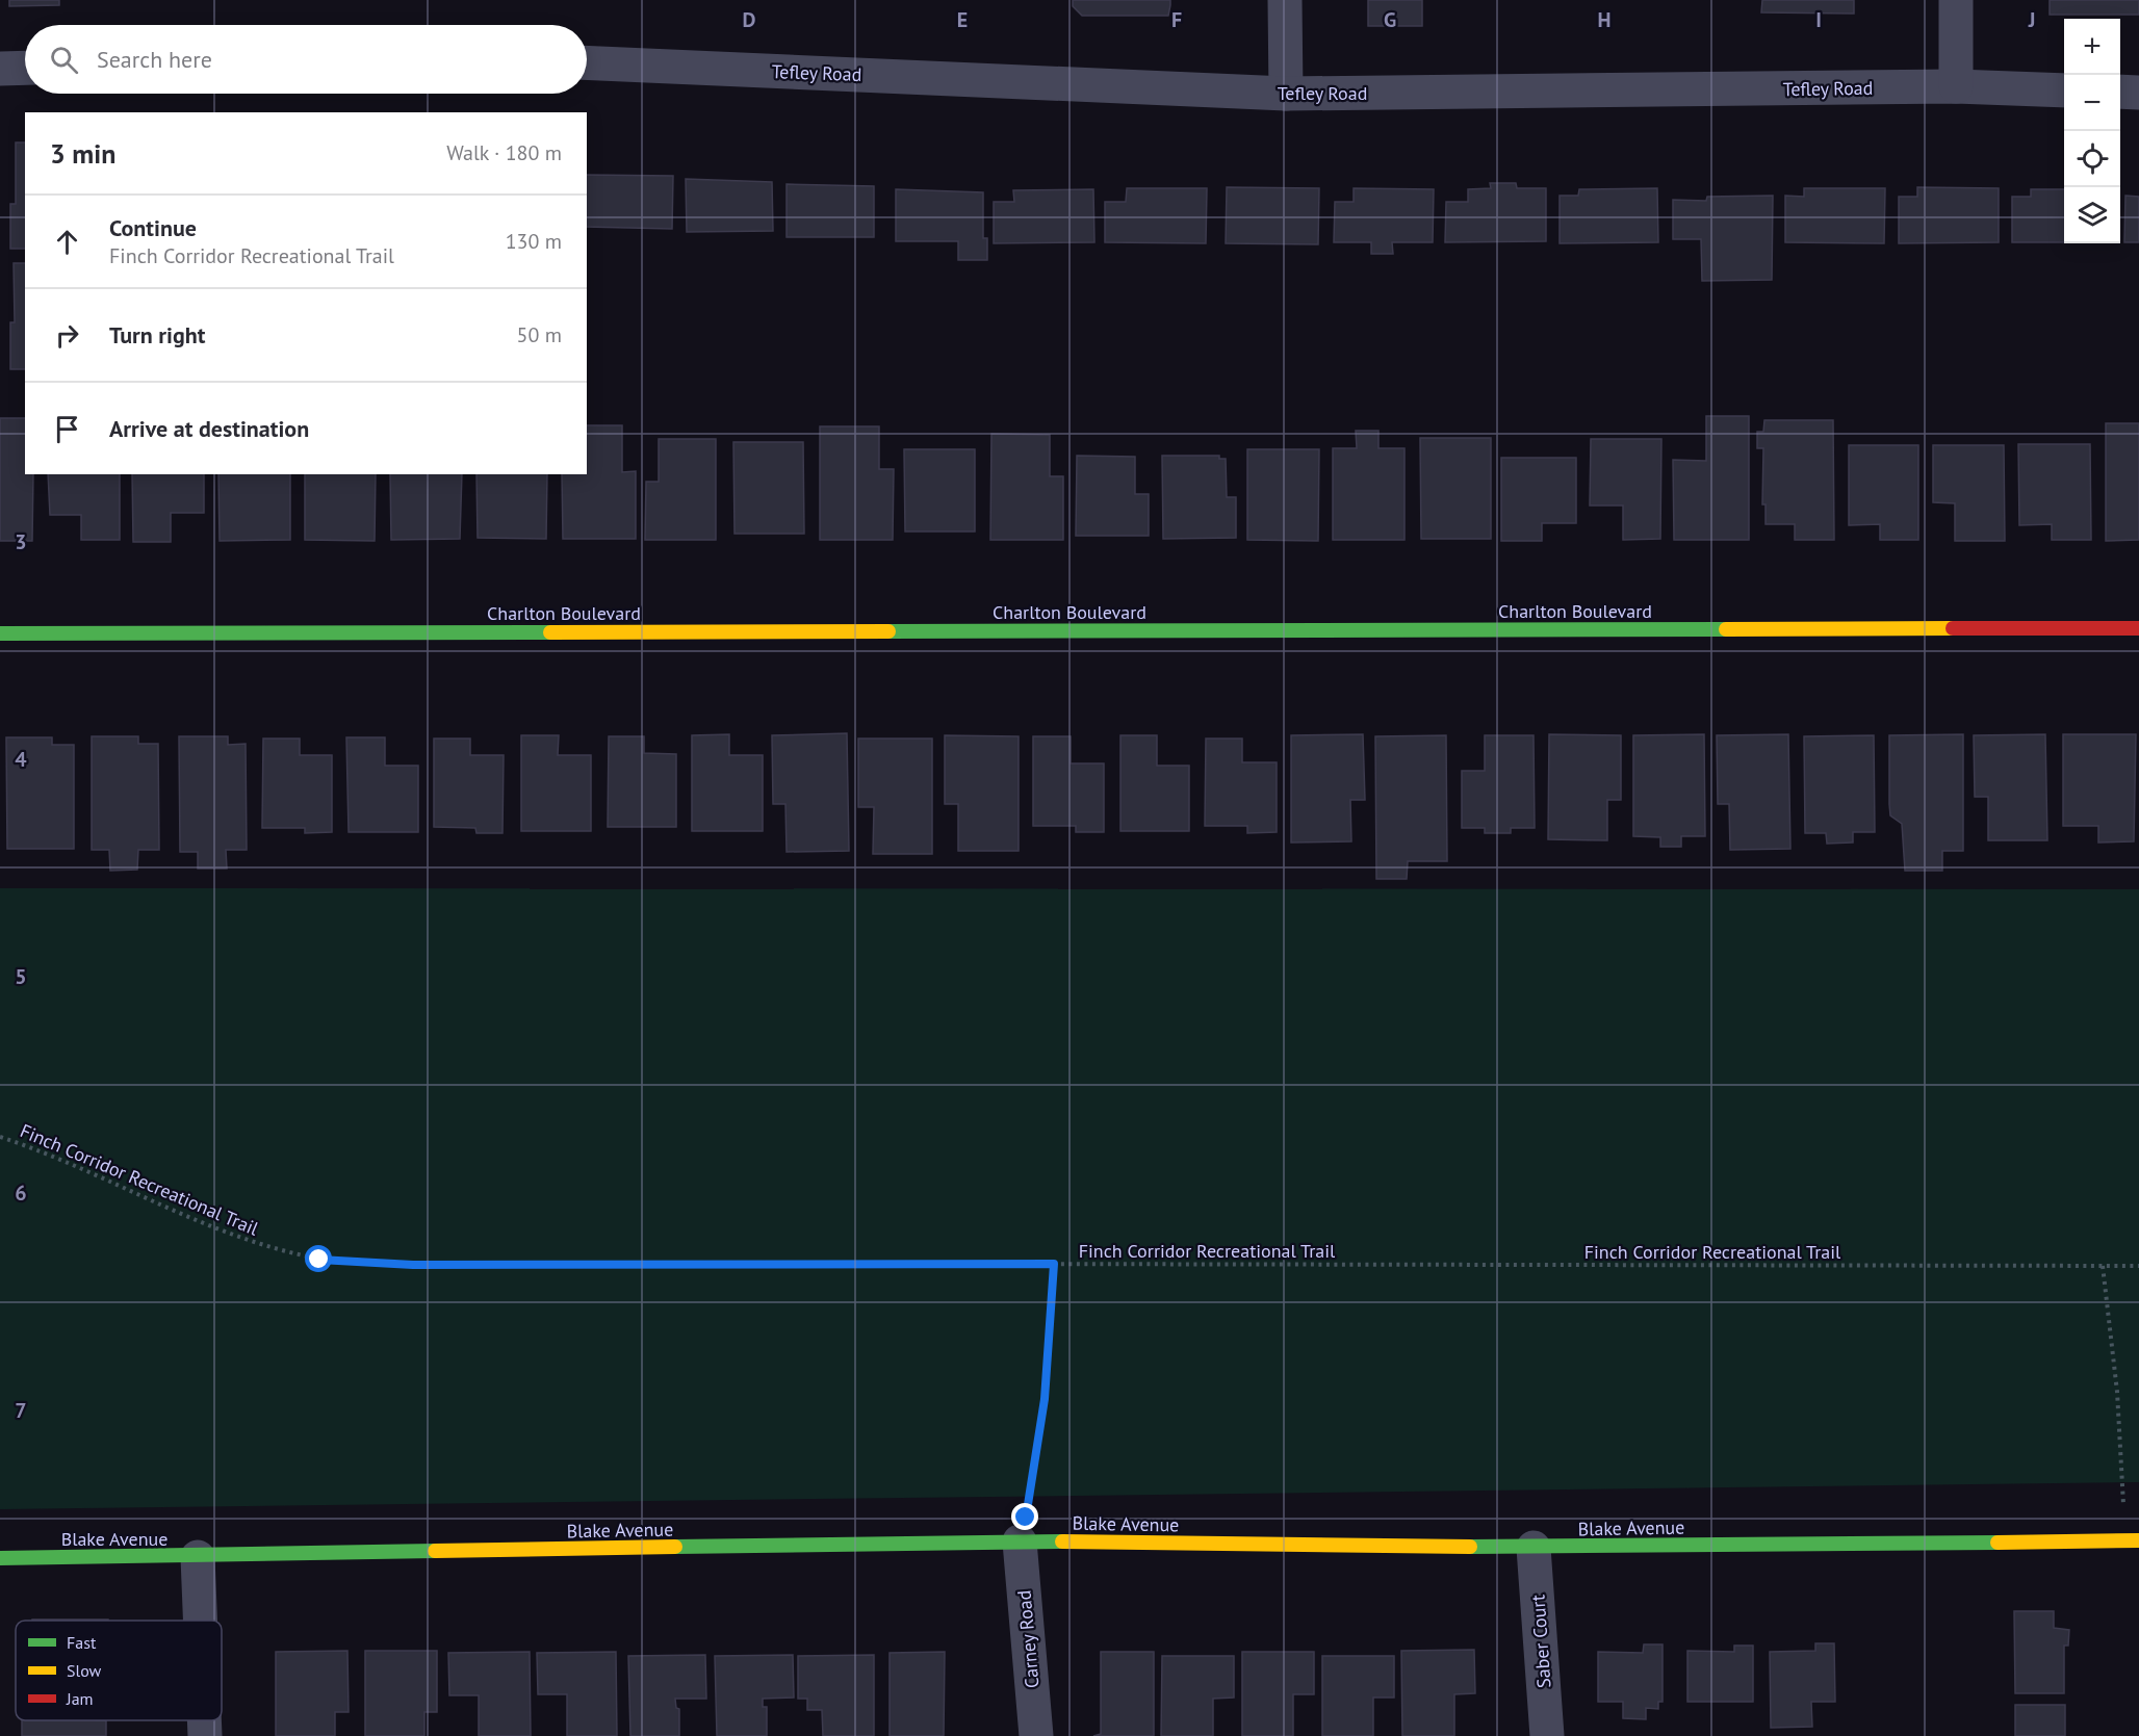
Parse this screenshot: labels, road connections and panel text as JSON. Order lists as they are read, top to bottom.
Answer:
{
  "streets": {
    "street": [
      "Tefley Road",
      "Charlton Boulevard",
      "Blake Avenue",
      "Carney Road",
      "Saber Court"
    ],
    "path": ["Finch Corridor Recreational Trail"]
  },
  "crossings": [
    ["Blake Avenue", "Carney Road"],
    ["Blake Avenue", "Saber Court"]
  ],
  "legend": ["Fast", "Slow", "Jam"],
  "page": {
    "map_buttons": ["+", "−"],
    "search": "Search here",
    "heading": ["3 min", "Walk · 180 m"],
    "list": [
      ["Continue", "Finch Corridor Recreational Trail", "130 m"],
      ["Turn right", "50 m"],
      "Arrive at destination"
    ]
  },
  "grid": {
    "columns": [
      "D",
      "E",
      "F",
      "G",
      "H",
      "I",
      "J"
    ],
    "rows": [
      "3",
      "4",
      "5",
      "6",
      "7"
    ]
  }
}
